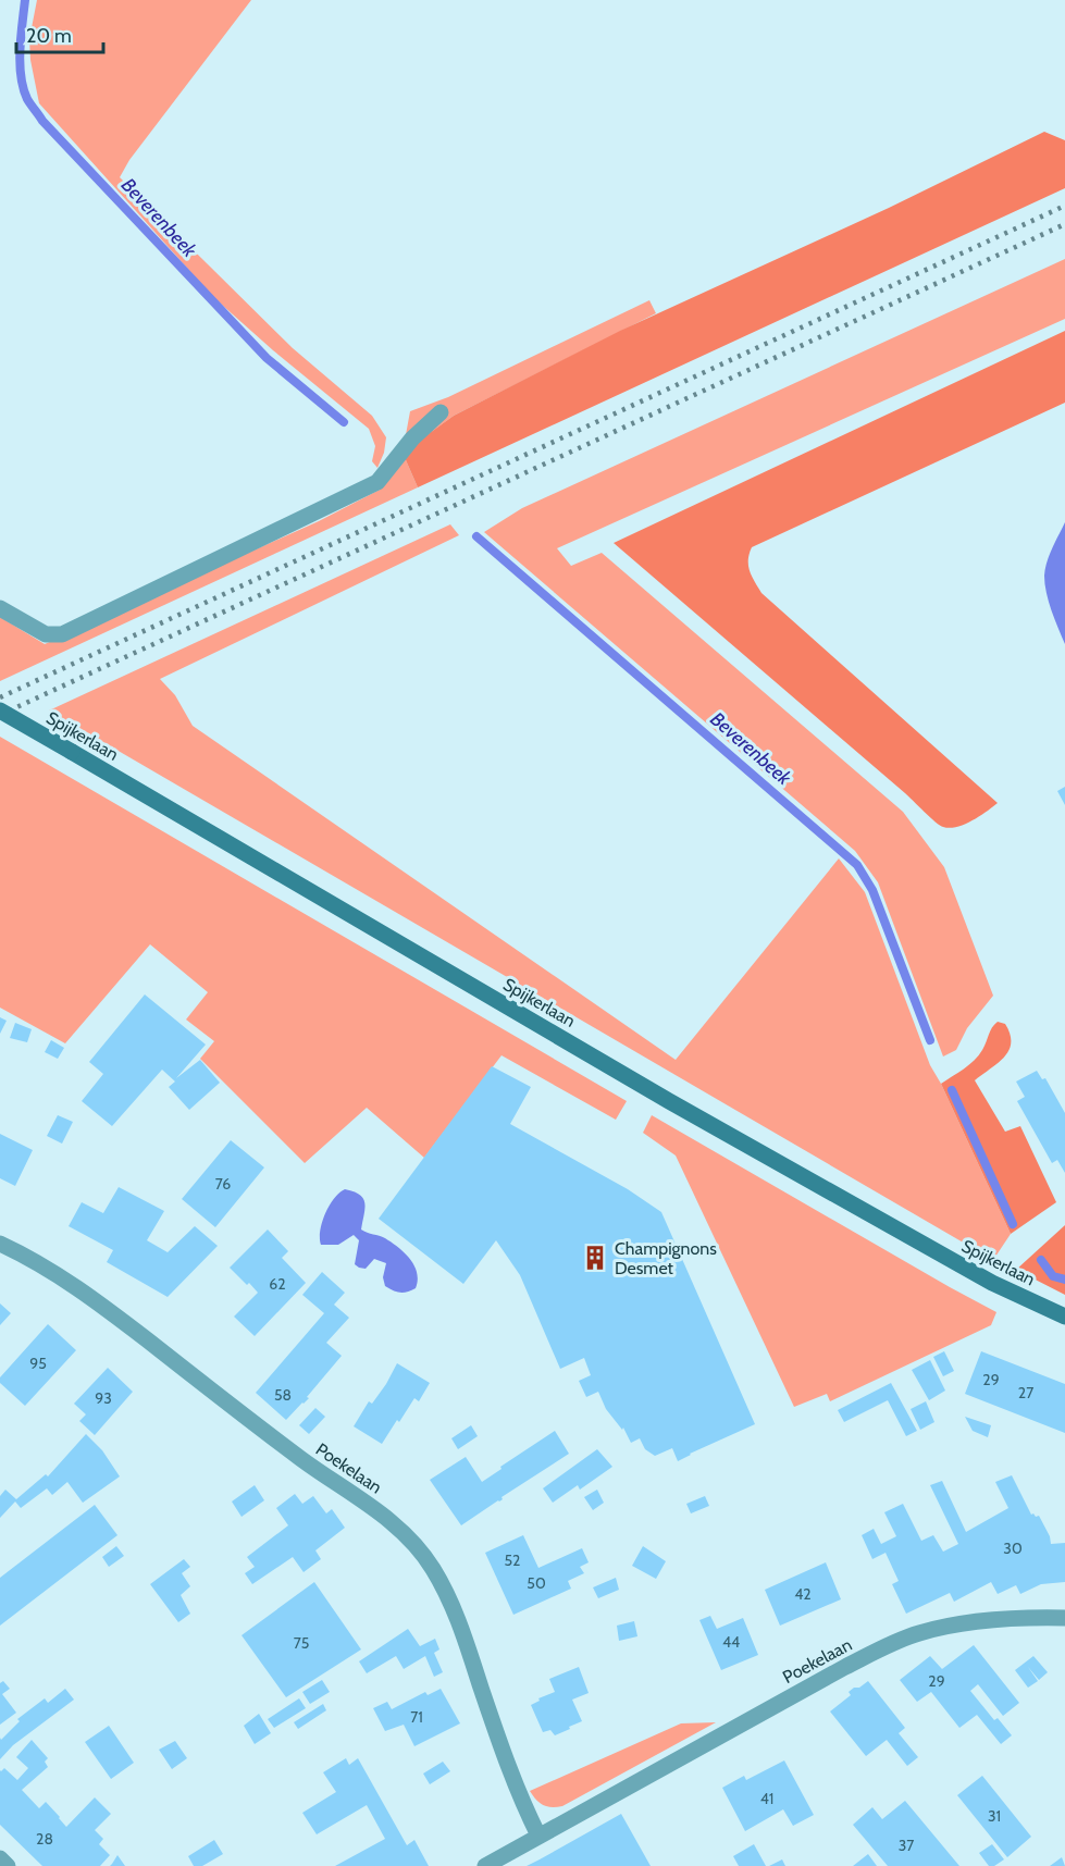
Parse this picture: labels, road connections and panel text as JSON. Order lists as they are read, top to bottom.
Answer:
{
  "streets": {
    "street": ["Spijkerlaan", "Poekelaan"]
  },
  "water": ["Beverenbeek"],
  "places": {
    "building": ["Champignons Desmet"]
  },
  "house_numbers": [
    "76",
    "62",
    "95",
    "29",
    "27",
    "58",
    "93",
    "30",
    "52",
    "50",
    "42",
    "44",
    "75",
    "29",
    "71",
    "41",
    "31",
    "28",
    "37"
  ],
  "scale_bar": "20 m"
}
